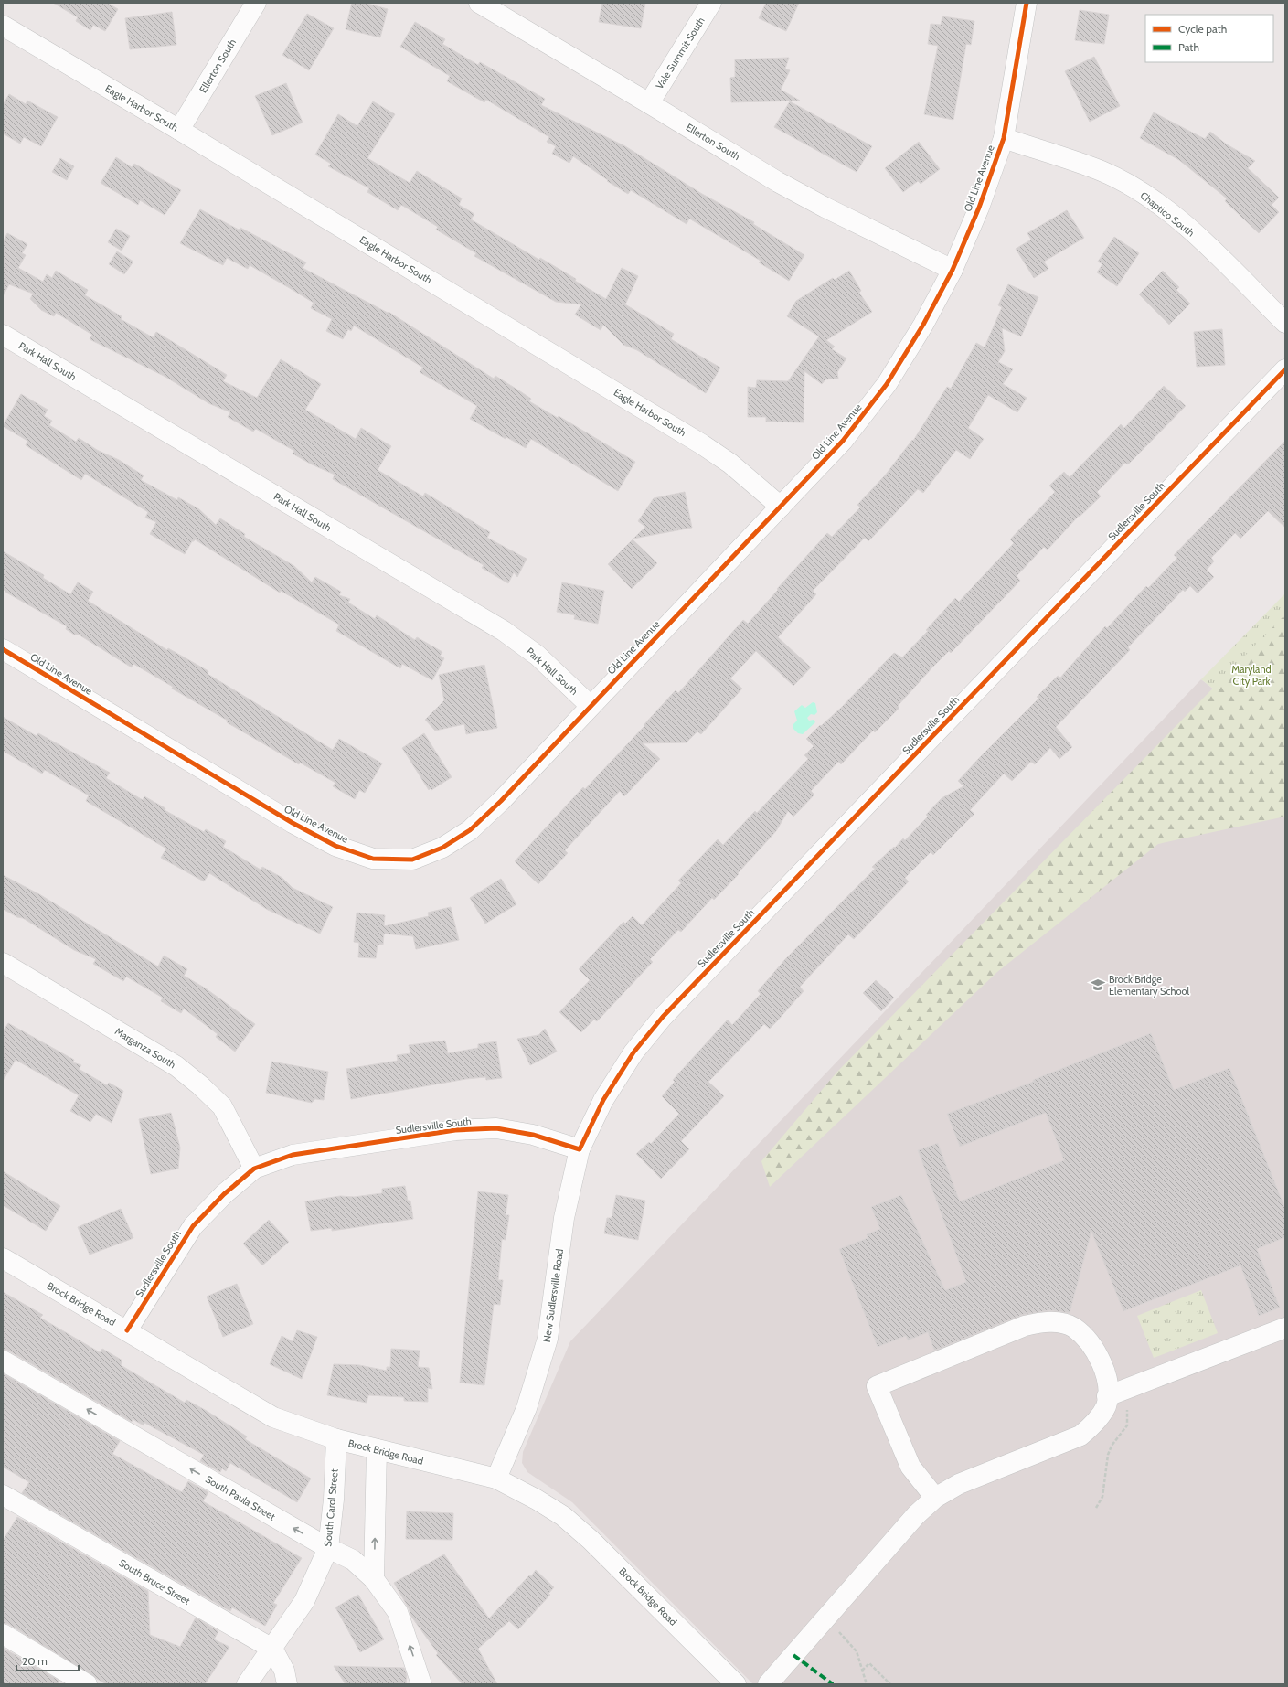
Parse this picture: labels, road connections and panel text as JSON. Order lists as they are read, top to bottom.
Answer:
{
  "streets": {
    "street": [
      "Vale Summit South",
      "Ellerton South",
      "Eagle Harbor South",
      "Old Line Avenue",
      "Chaptico South",
      "Park Hall South",
      "Sudlersville South",
      "Marganza South",
      "New Sudlersville Road",
      "Brock Bridge Road",
      "South Paula Street",
      "South Carol Street",
      "South Bruce Street"
    ]
  },
  "crossings": [
    ["Vale Summit South", "Ellerton South"],
    ["Ellerton South", "Eagle Harbor South"],
    ["Ellerton South", "Old Line Avenue"],
    ["Eagle Harbor South", "Old Line Avenue"],
    ["Old Line Avenue", "Chaptico South"],
    ["Old Line Avenue", "Park Hall South"],
    ["Sudlersville South", "Marganza South"],
    ["Sudlersville South", "New Sudlersville Road"],
    ["Sudlersville South", "Brock Bridge Road"],
    ["New Sudlersville Road", "Brock Bridge Road"],
    ["Brock Bridge Road", "South Carol Street"],
    ["South Paula Street", "South Carol Street"],
    ["South Carol Street", "South Bruce Street"]
  ],
  "one_way": ["South Paula Street"],
  "parks": ["Maryland City Park"],
  "places": {
    "school or university": ["Brock Bridge Elementary School"]
  },
  "legend": ["Cycle path", "Path"],
  "scale_bar": "20 m"
}
